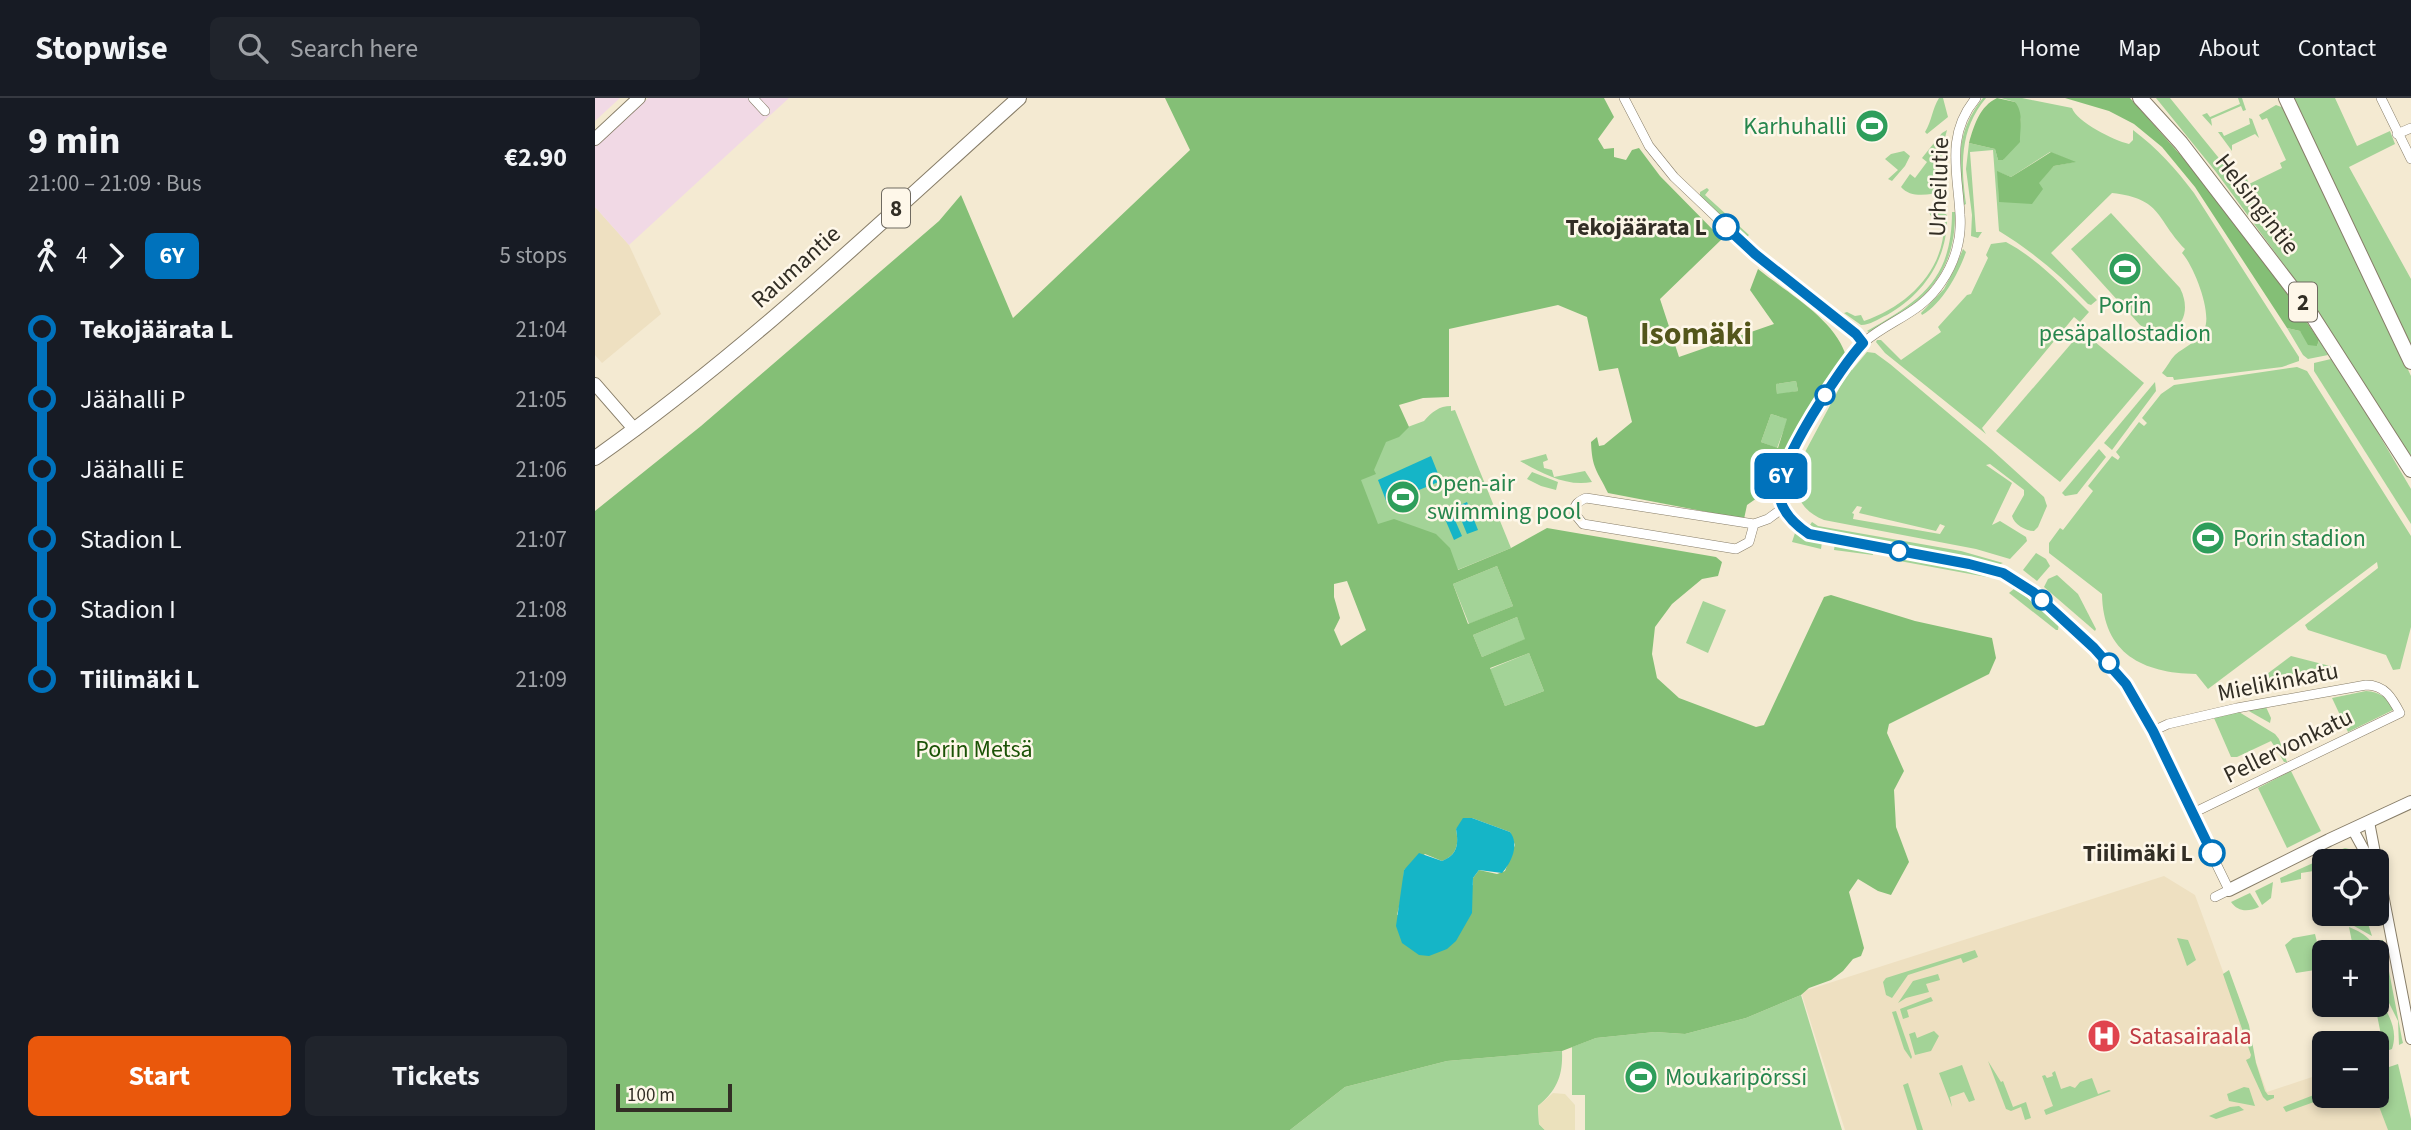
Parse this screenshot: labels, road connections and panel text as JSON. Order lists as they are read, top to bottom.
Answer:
{
  "streets": {
    "main road": [
      "Helsingintie",
      "8",
      "Raumantie",
      "2"
    ],
    "street": ["Urheilutie", "Mielikinkatu", "Pellervonkatu"]
  },
  "crossings": [
    ["Mielikinkatu", "Pellervonkatu"]
  ],
  "districts": ["Isomäki"],
  "parks": ["Porin Metsä"],
  "places": {
    "sports": [
      "Karhuhalli",
      "Porin pesäpallostadion",
      "Open-air swimming pool",
      "Porin stadion",
      "Moukaripörssi"
    ],
    "other": ["Tekojäärata L", "Tiilimäki L"],
    "hospital": ["Satasairaala"]
  },
  "lines": ["bus line 6Y"],
  "scale_bar": "100 m",
  "page": {
    "header": "Stopwise",
    "search": "Search here",
    "nav": [
      "Home",
      "Map",
      "About",
      "Contact"
    ],
    "heading": ["9 min", "21:00 – 21:09 · Bus", "€2.90"],
    "on_map": "6Y",
    "legs": ["4", "6Y", "5 stops"],
    "list": [
      {
        "name": "Tekojäärata L",
        "value": "21:04"
      },
      {
        "name": "Jäähalli P",
        "value": "21:05"
      },
      {
        "name": "Jäähalli E",
        "value": "21:06"
      },
      {
        "name": "Stadion L",
        "value": "21:07"
      },
      {
        "name": "Stadion I",
        "value": "21:08"
      },
      {
        "name": "Tiilimäki L",
        "value": "21:09"
      }
    ],
    "map_buttons": ["+", "−"],
    "buttons": ["Start", "Tickets"],
    "scale": "100 m"
  }
}
